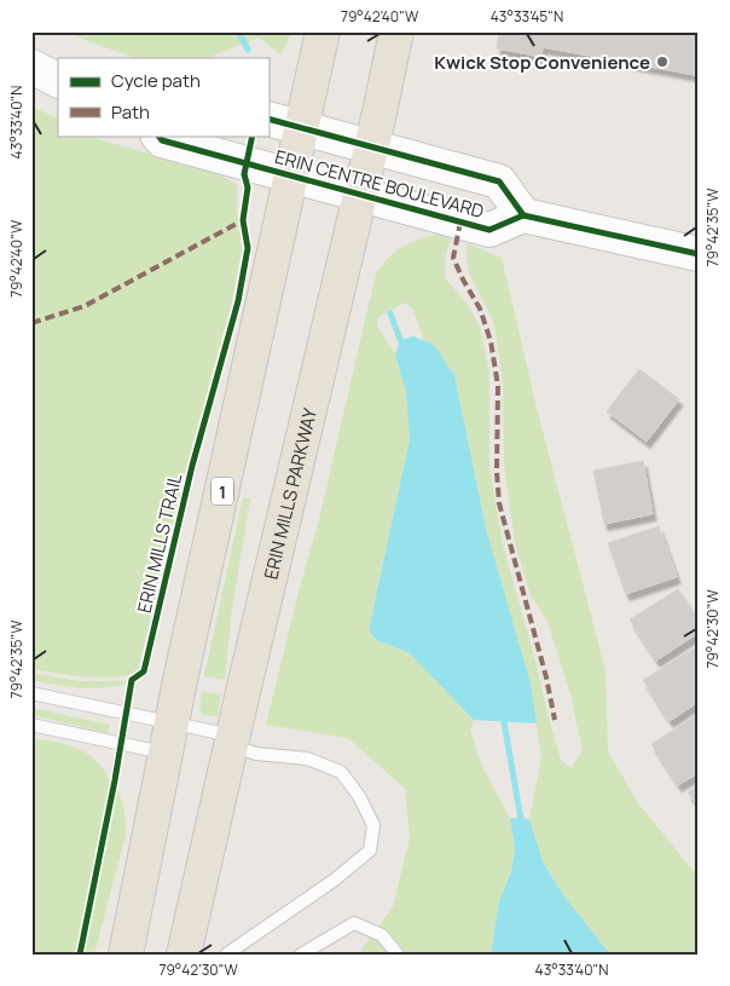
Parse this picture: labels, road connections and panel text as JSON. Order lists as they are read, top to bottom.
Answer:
{
  "streets": {
    "main road": ["1", "ERIN MILLS PARKWAY"],
    "street": ["ERIN CENTRE BOULEVARD"],
    "cycle path": ["ERIN MILLS TRAIL"]
  },
  "crossings": [
    ["ERIN CENTRE BOULEVARD", "1"],
    ["ERIN CENTRE BOULEVARD", "ERIN MILLS PARKWAY"]
  ],
  "places": ["Kwick Stop Convenience"],
  "legend": ["Cycle path", "Path"],
  "coordinates": [
    "79°42'40\"W",
    "43°33'45\"N",
    "43°33'40\"N",
    "79°42'35\"W",
    "79°42'30\"W"
  ]
}
